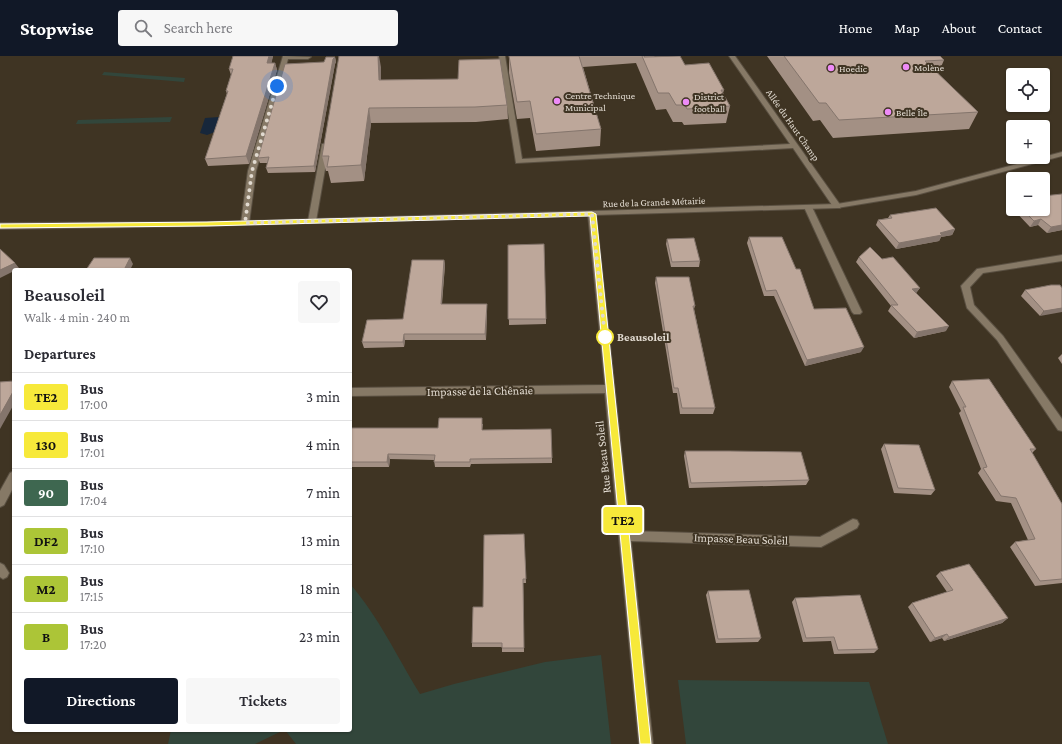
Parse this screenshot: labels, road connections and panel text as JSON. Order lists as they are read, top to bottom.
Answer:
{
  "streets": {
    "street": [
      "Allée du Haut Champ",
      "Rue de la Grande Métairie",
      "Impasse de la Chênaie",
      "Rue Beau Soleil",
      "Impasse Beau Soleil"
    ]
  },
  "crossings": [
    ["Allée du Haut Champ", "Rue de la Grande Métairie"],
    ["Rue de la Grande Métairie", "Rue Beau Soleil"],
    ["Impasse de la Chênaie", "Rue Beau Soleil"],
    ["Rue Beau Soleil", "Impasse Beau Soleil"]
  ],
  "places": [
    "Molène",
    "Hoedic",
    "Centre Technique Municipal",
    "District football",
    "Belle Île",
    "Beausoleil"
  ],
  "lines": ["bus line TE2"],
  "page": {
    "header": "Stopwise",
    "search": "Search here",
    "nav": [
      "Home",
      "Map",
      "About",
      "Contact"
    ],
    "on_map": "TE2",
    "map_buttons": ["+", "−"],
    "heading": [
      ["Beausoleil", "Walk · 4 min · 240 m"],
      "Departures"
    ],
    "list": [
      {
        "mark": "TE2",
        "name": "Bus",
        "note": "17:00",
        "value": "3 min"
      },
      {
        "mark": "130",
        "name": "Bus",
        "note": "17:01",
        "value": "4 min"
      },
      {
        "mark": "90",
        "name": "Bus",
        "note": "17:04",
        "value": "7 min"
      },
      {
        "mark": "DF2",
        "name": "Bus",
        "note": "17:10",
        "value": "13 min"
      },
      {
        "mark": "M2",
        "name": "Bus",
        "note": "17:15",
        "value": "18 min"
      },
      {
        "mark": "B",
        "name": "Bus",
        "note": "17:20",
        "value": "23 min"
      }
    ],
    "buttons": ["Directions", "Tickets"]
  }
}
